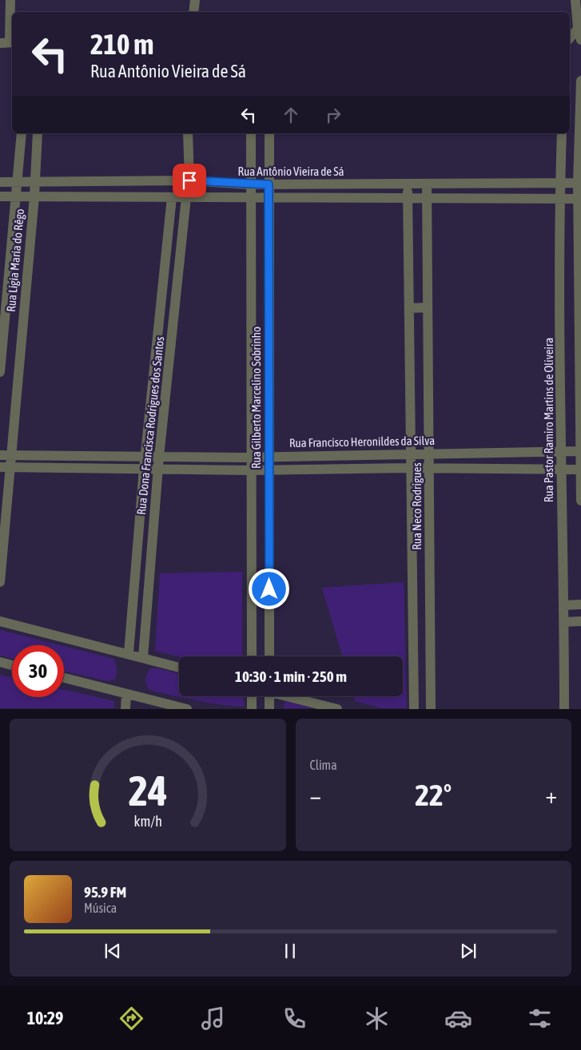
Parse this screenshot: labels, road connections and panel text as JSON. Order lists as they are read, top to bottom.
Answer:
{
  "streets": {
    "street": [
      "Rua Antônio Vieira de Sá",
      "Rua Lígia Maria do Rêgo",
      "Rua Gilberto Marcelino Sobrinho",
      "Rua Pastor Ramiro Martins de Oliveira",
      "Rua Dona Francisca Rodrigues dos Santos",
      "Rua Francisco Heronildes da Silva",
      "Rua Neco Rodrigues"
    ]
  },
  "crossings": [
    ["Rua Antônio Vieira de Sá", "Rua Lígia Maria do Rêgo"],
    ["Rua Antônio Vieira de Sá", "Rua Gilberto Marcelino Sobrinho"],
    ["Rua Antônio Vieira de Sá", "Rua Pastor Ramiro Martins de Oliveira"],
    ["Rua Antônio Vieira de Sá", "Rua Neco Rodrigues"],
    ["Rua Lígia Maria do Rêgo", "Rua Francisco Heronildes da Silva"],
    ["Rua Gilberto Marcelino Sobrinho", "Rua Francisco Heronildes da Silva"],
    ["Rua Pastor Ramiro Martins de Oliveira", "Rua Francisco Heronildes da Silva"],
    ["Rua Dona Francisca Rodrigues dos Santos", "Rua Francisco Heronildes da Silva"],
    ["Rua Francisco Heronildes da Silva", "Rua Neco Rodrigues"]
  ],
  "page": {
    "turn": ["210 m", "Rua Antônio Vieira de Sá"],
    "limit": "30",
    "trip": "10:30 · 1 min · 250 m",
    "tile": "Clima",
    "heat": ["−", "22°", "+"],
    "song": ["95.9 FM", "Música"],
    "tabs": "10:29",
    "gauge": ["24", "km/h"]
  }
}
